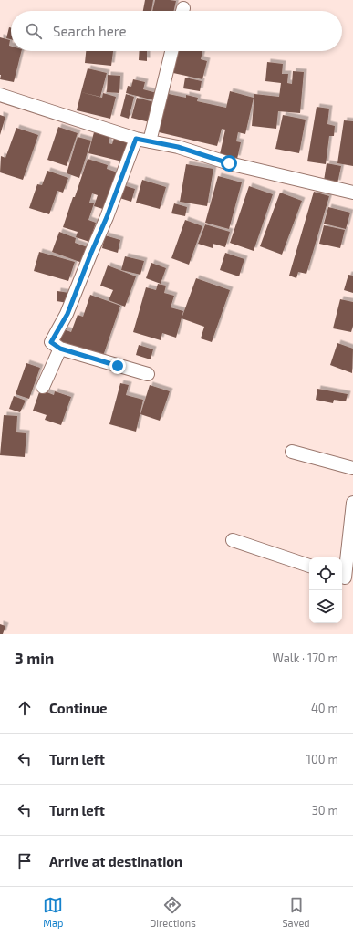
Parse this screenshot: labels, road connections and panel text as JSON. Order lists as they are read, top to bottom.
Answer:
{
  "page": {
    "search": "Search here",
    "heading": ["3 min", "Walk · 170 m"],
    "list": [
      ["Continue", "40 m"],
      ["Turn left", "100 m"],
      ["Turn left", "30 m"],
      "Arrive at destination"
    ],
    "nav": ["Map", "Directions", "Saved"]
  }
}
